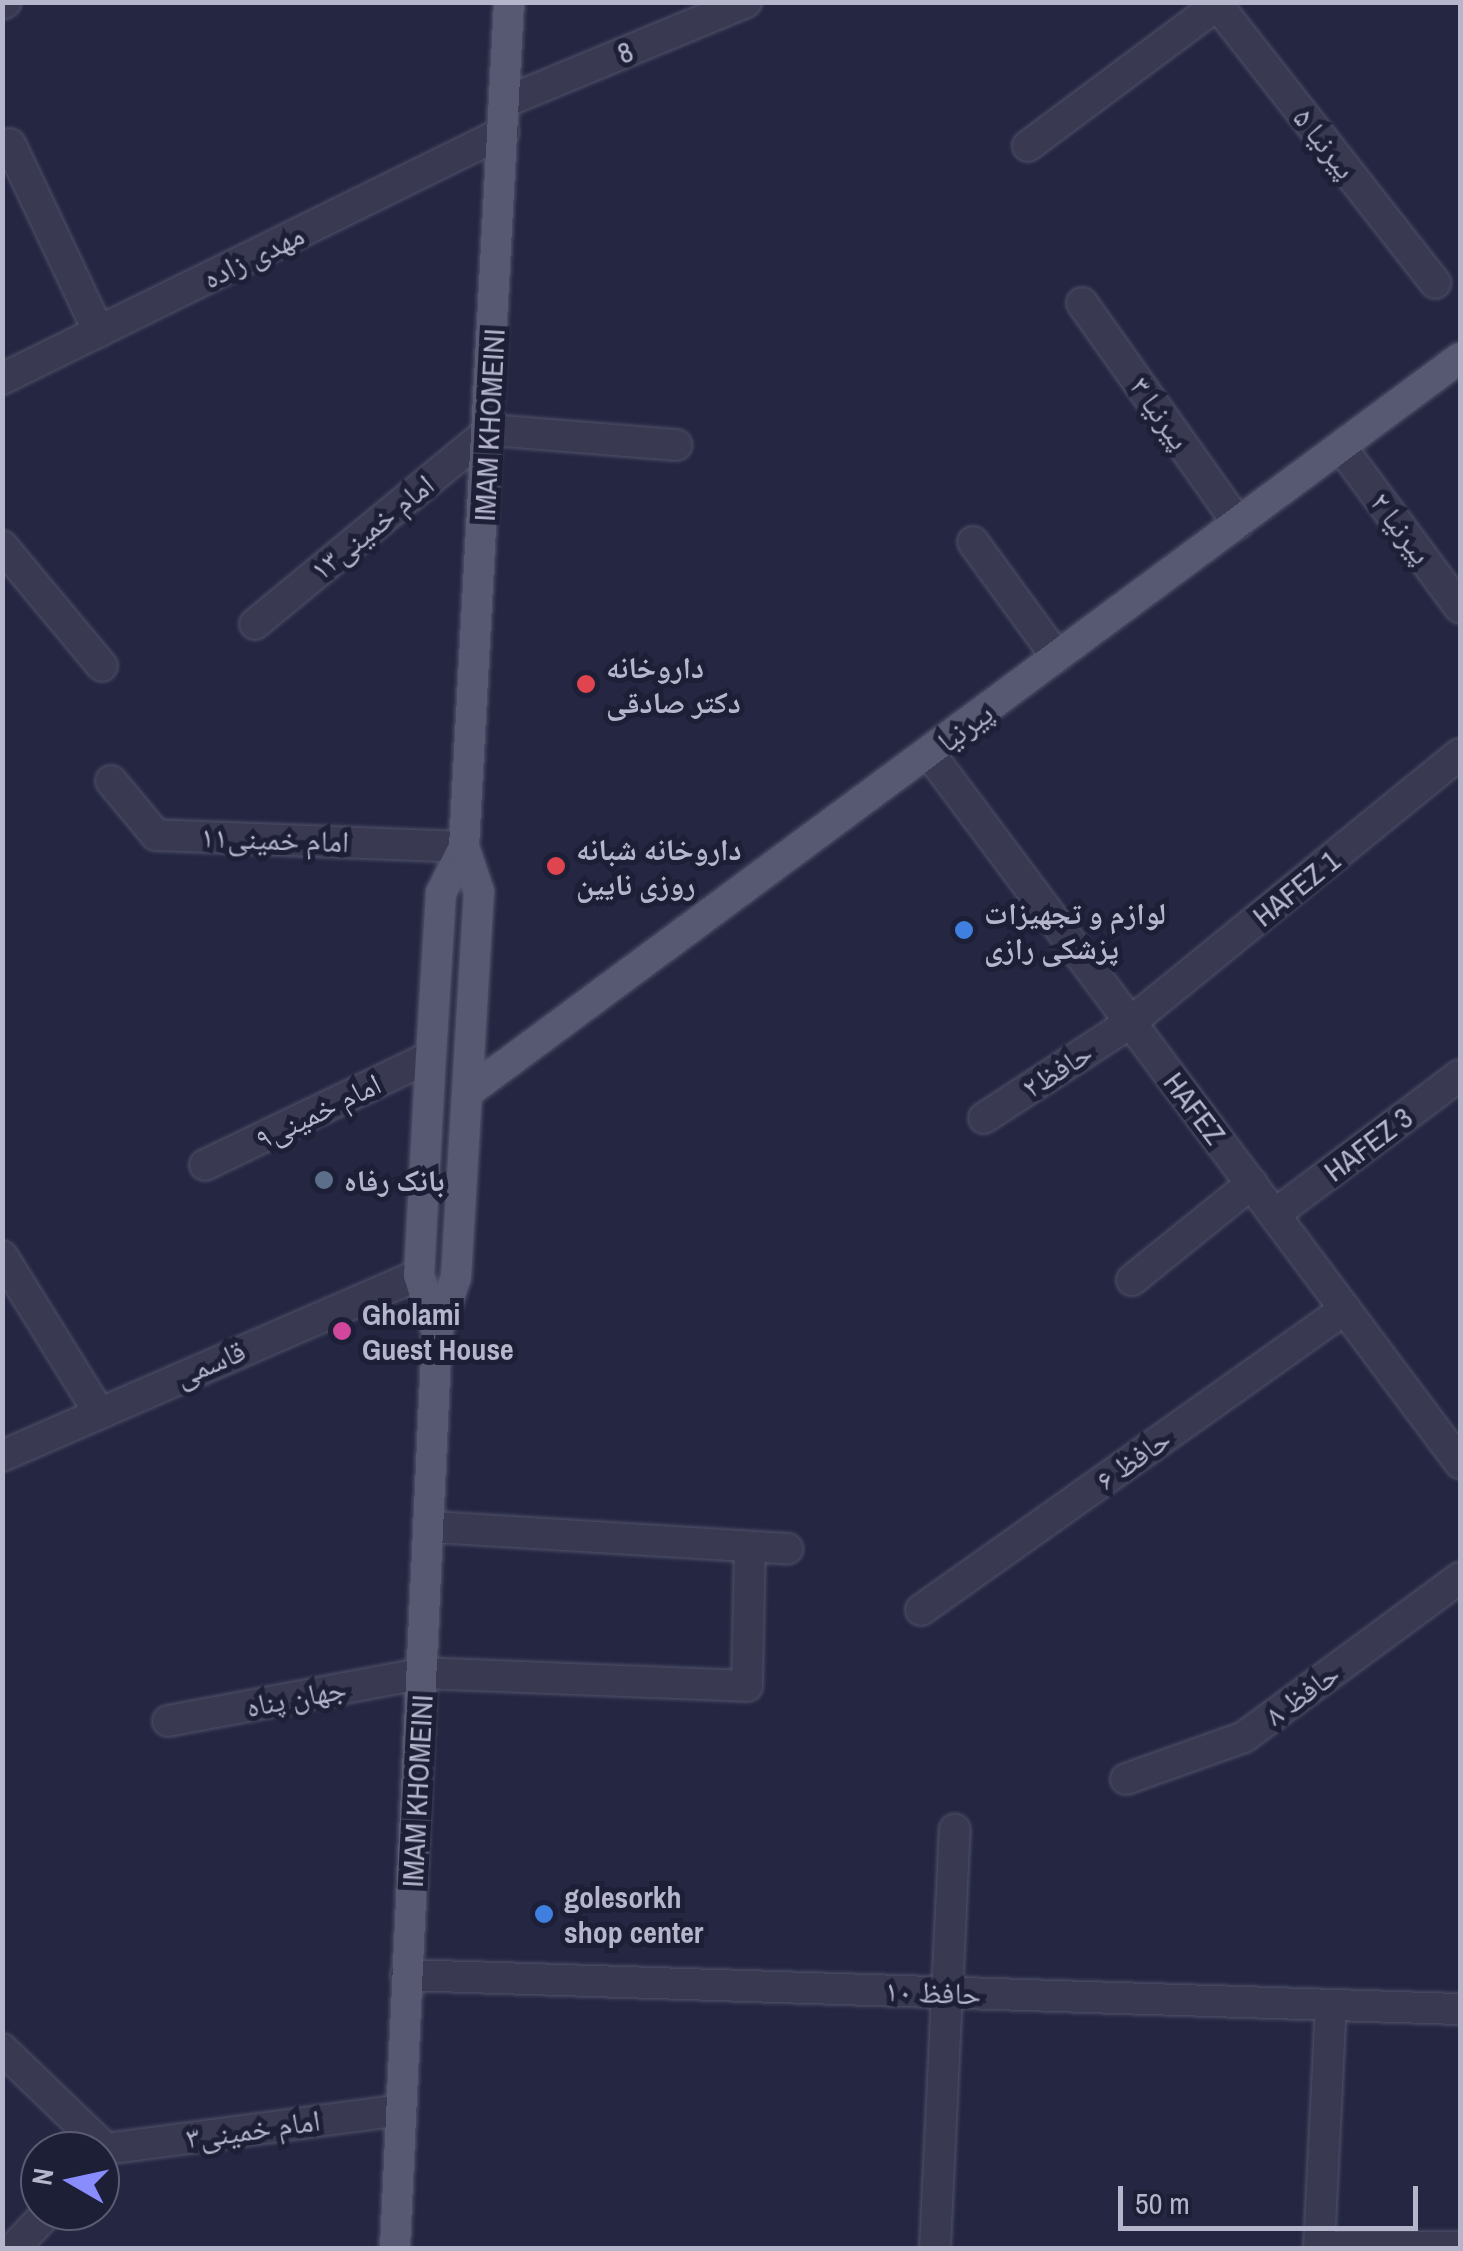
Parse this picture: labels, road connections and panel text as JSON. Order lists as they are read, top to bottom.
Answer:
{
  "streets": {
    "main road": ["IMAM KHOMEINI", "پیرنیا"],
    "street": [
      "8",
      "پیرنیا ۵",
      "مهدی زاده",
      "پیرنیا ۳",
      "امام خمینی۱۳",
      "پیرنیا ۲",
      "امام خمینی۱۱",
      "HAFEZ 1",
      "حافظ۲",
      "HAFEZ",
      "امام خمینی۹",
      "HAFEZ 3",
      "قاسمی",
      "حافظ ۶",
      "حافظ ۸",
      "جهان پناه",
      "حافظ ۱۰",
      "امام خمینی۳"
    ]
  },
  "crossings": [
    ["8", "مهدی زاده"],
    ["8", "IMAM KHOMEINI"],
    ["مهدی زاده", "IMAM KHOMEINI"],
    ["پیرنیا ۳", "پیرنیا"],
    ["IMAM KHOMEINI", "امام خمینی۱۳"],
    ["IMAM KHOMEINI", "پیرنیا"],
    ["IMAM KHOMEINI", "امام خمینی۱۱"],
    ["IMAM KHOMEINI", "امام خمینی۹"],
    ["IMAM KHOMEINI", "قاسمی"],
    ["IMAM KHOMEINI", "جهان پناه"],
    ["IMAM KHOMEINI", "حافظ ۱۰"],
    ["IMAM KHOMEINI", "امام خمینی۳"],
    ["پیرنیا ۲", "پیرنیا"],
    ["پیرنیا", "HAFEZ"],
    ["HAFEZ 1", "حافظ۲"],
    ["HAFEZ 1", "HAFEZ"],
    ["حافظ۲", "HAFEZ"],
    ["HAFEZ", "HAFEZ 3"],
    ["HAFEZ", "حافظ ۶"]
  ],
  "places": [
    "داروخانه دکتر صادقی",
    "داروخانه شبانه روزی نایین",
    "لوازم و تجهیزات پزشکی رازی",
    "بانک رفاه",
    "Gholami Guest House",
    "golesorkh shop center"
  ],
  "scale_bar": "50 m",
  "north": "left"
}
